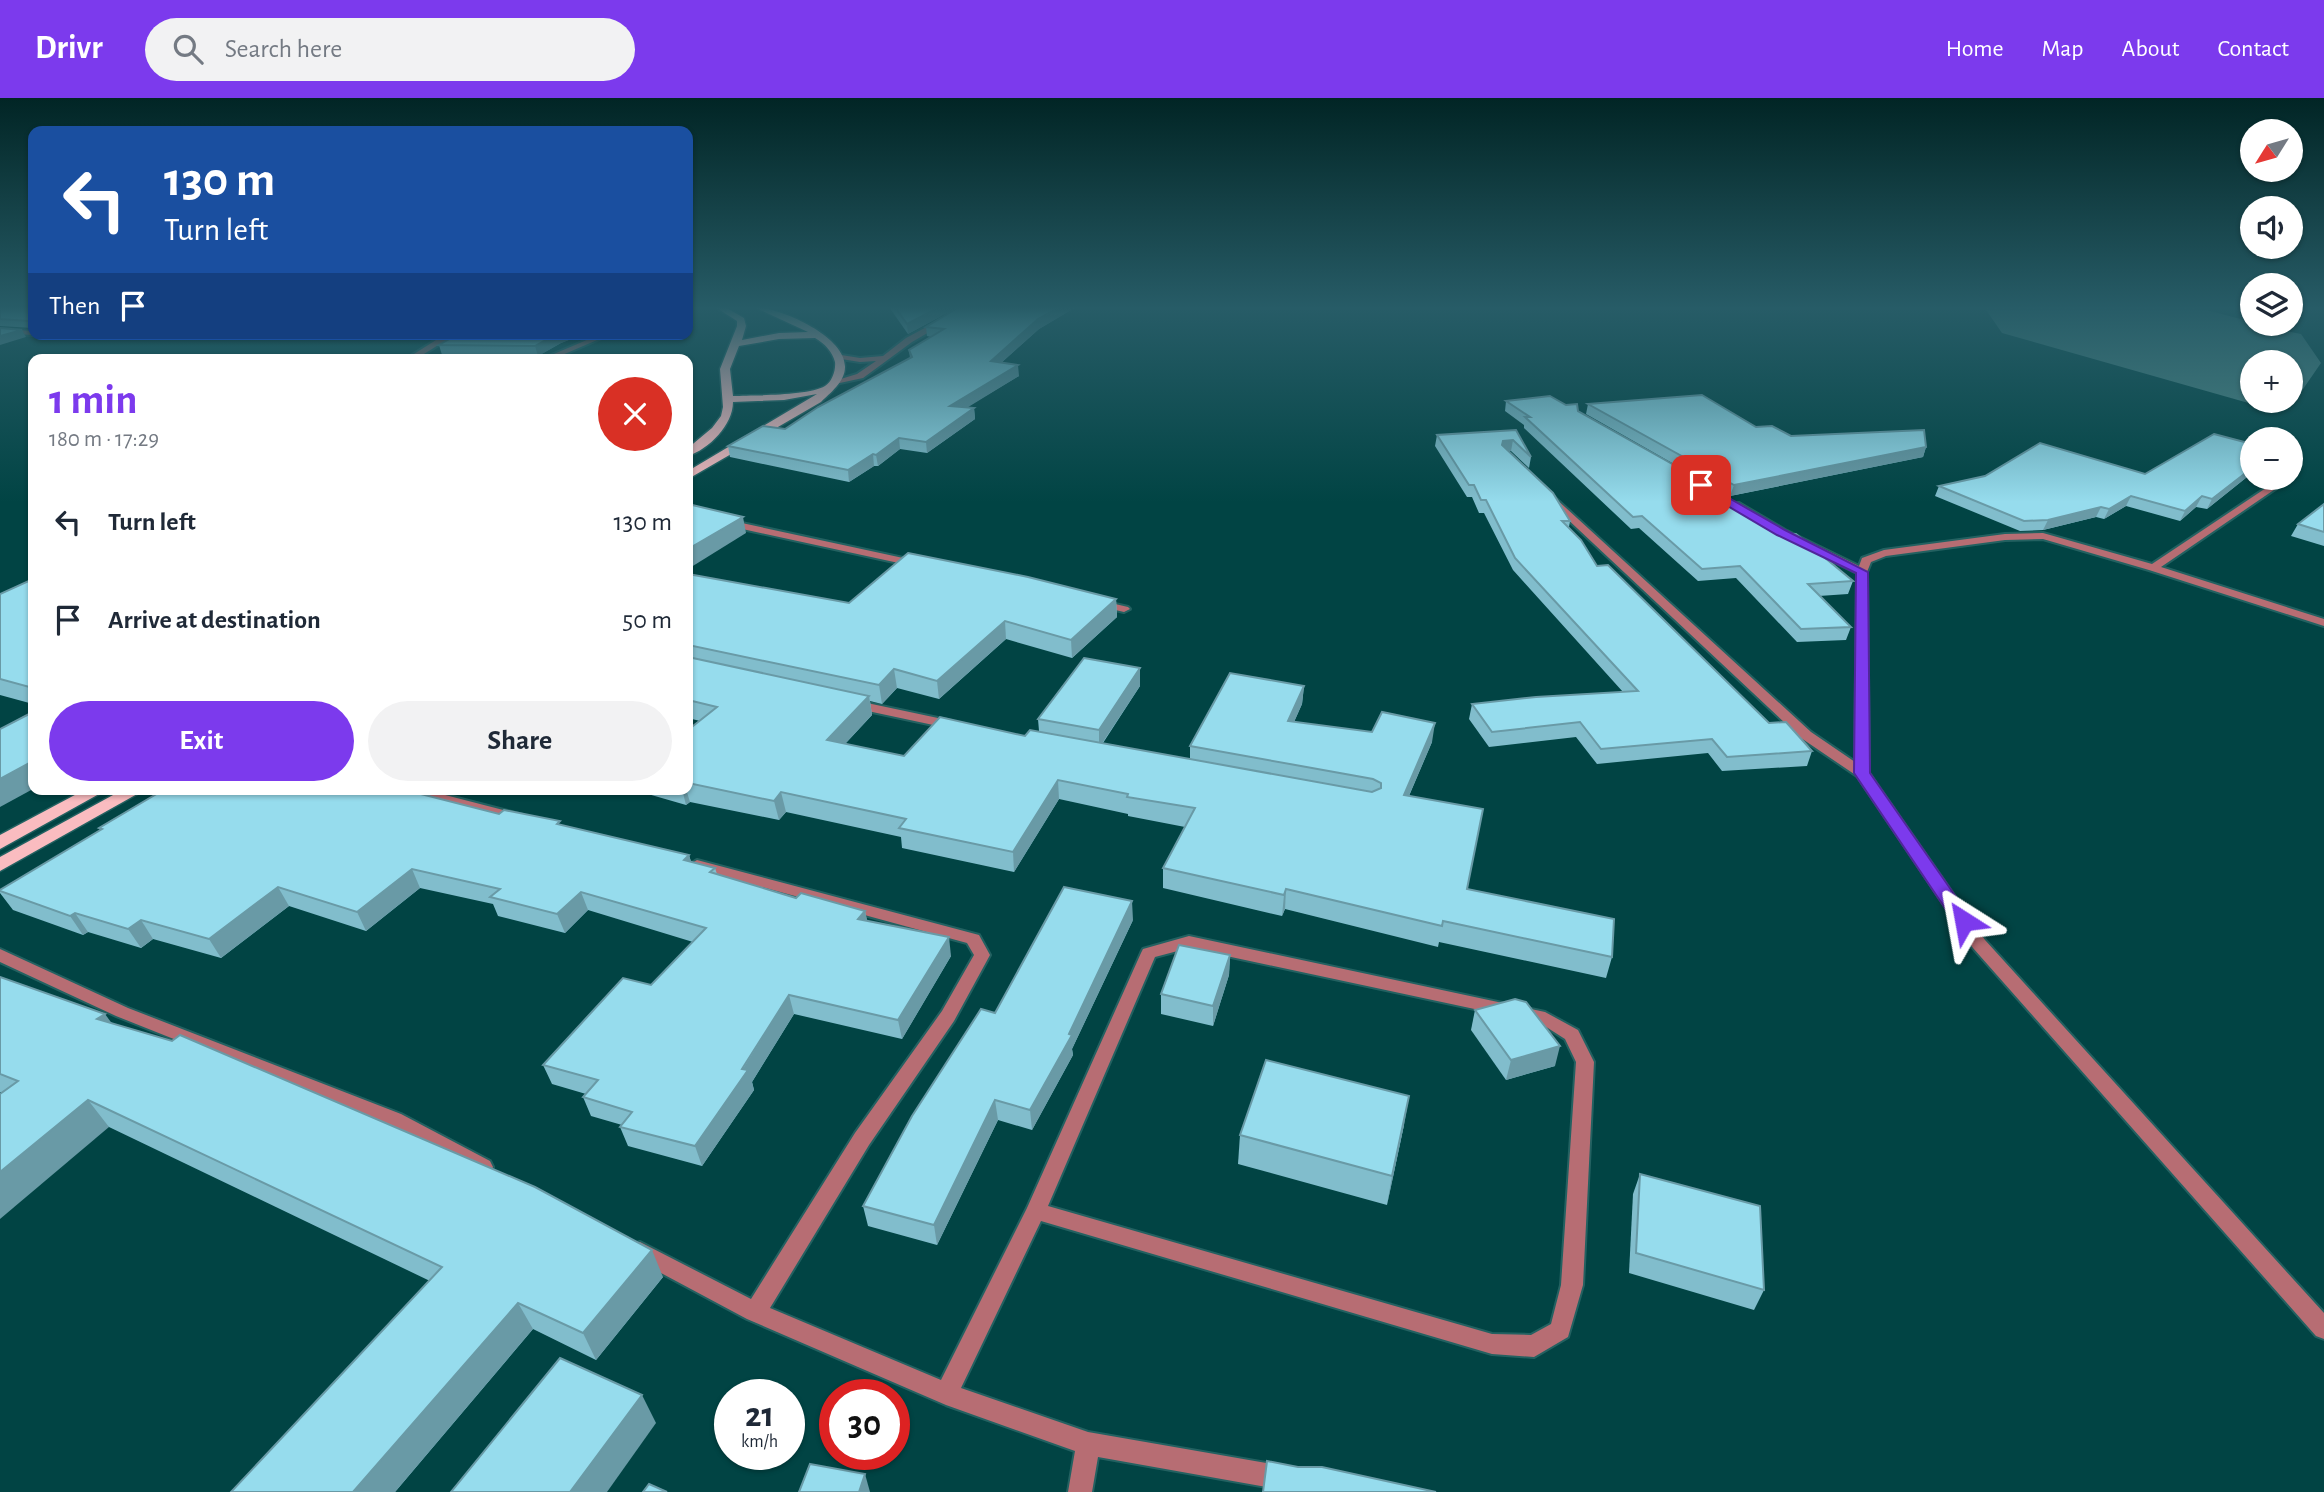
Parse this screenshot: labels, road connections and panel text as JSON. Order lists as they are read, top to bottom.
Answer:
{
  "north": "bottom left",
  "page": {
    "header": "Drivr",
    "search": "Search here",
    "nav": [
      "Home",
      "Map",
      "About",
      "Contact"
    ],
    "map_buttons": ["+", "−"],
    "turn": ["130 m", "Turn left"],
    "then": "Then",
    "heading": ["1 min", "180 m · 17:29"],
    "list": [
      {
        "name": "Turn left",
        "value": "130 m"
      },
      {
        "name": "Arrive at destination",
        "value": "50 m"
      }
    ],
    "buttons": ["Exit", "Share"],
    "speed": "21 km/h",
    "limit": "30"
  }
}
